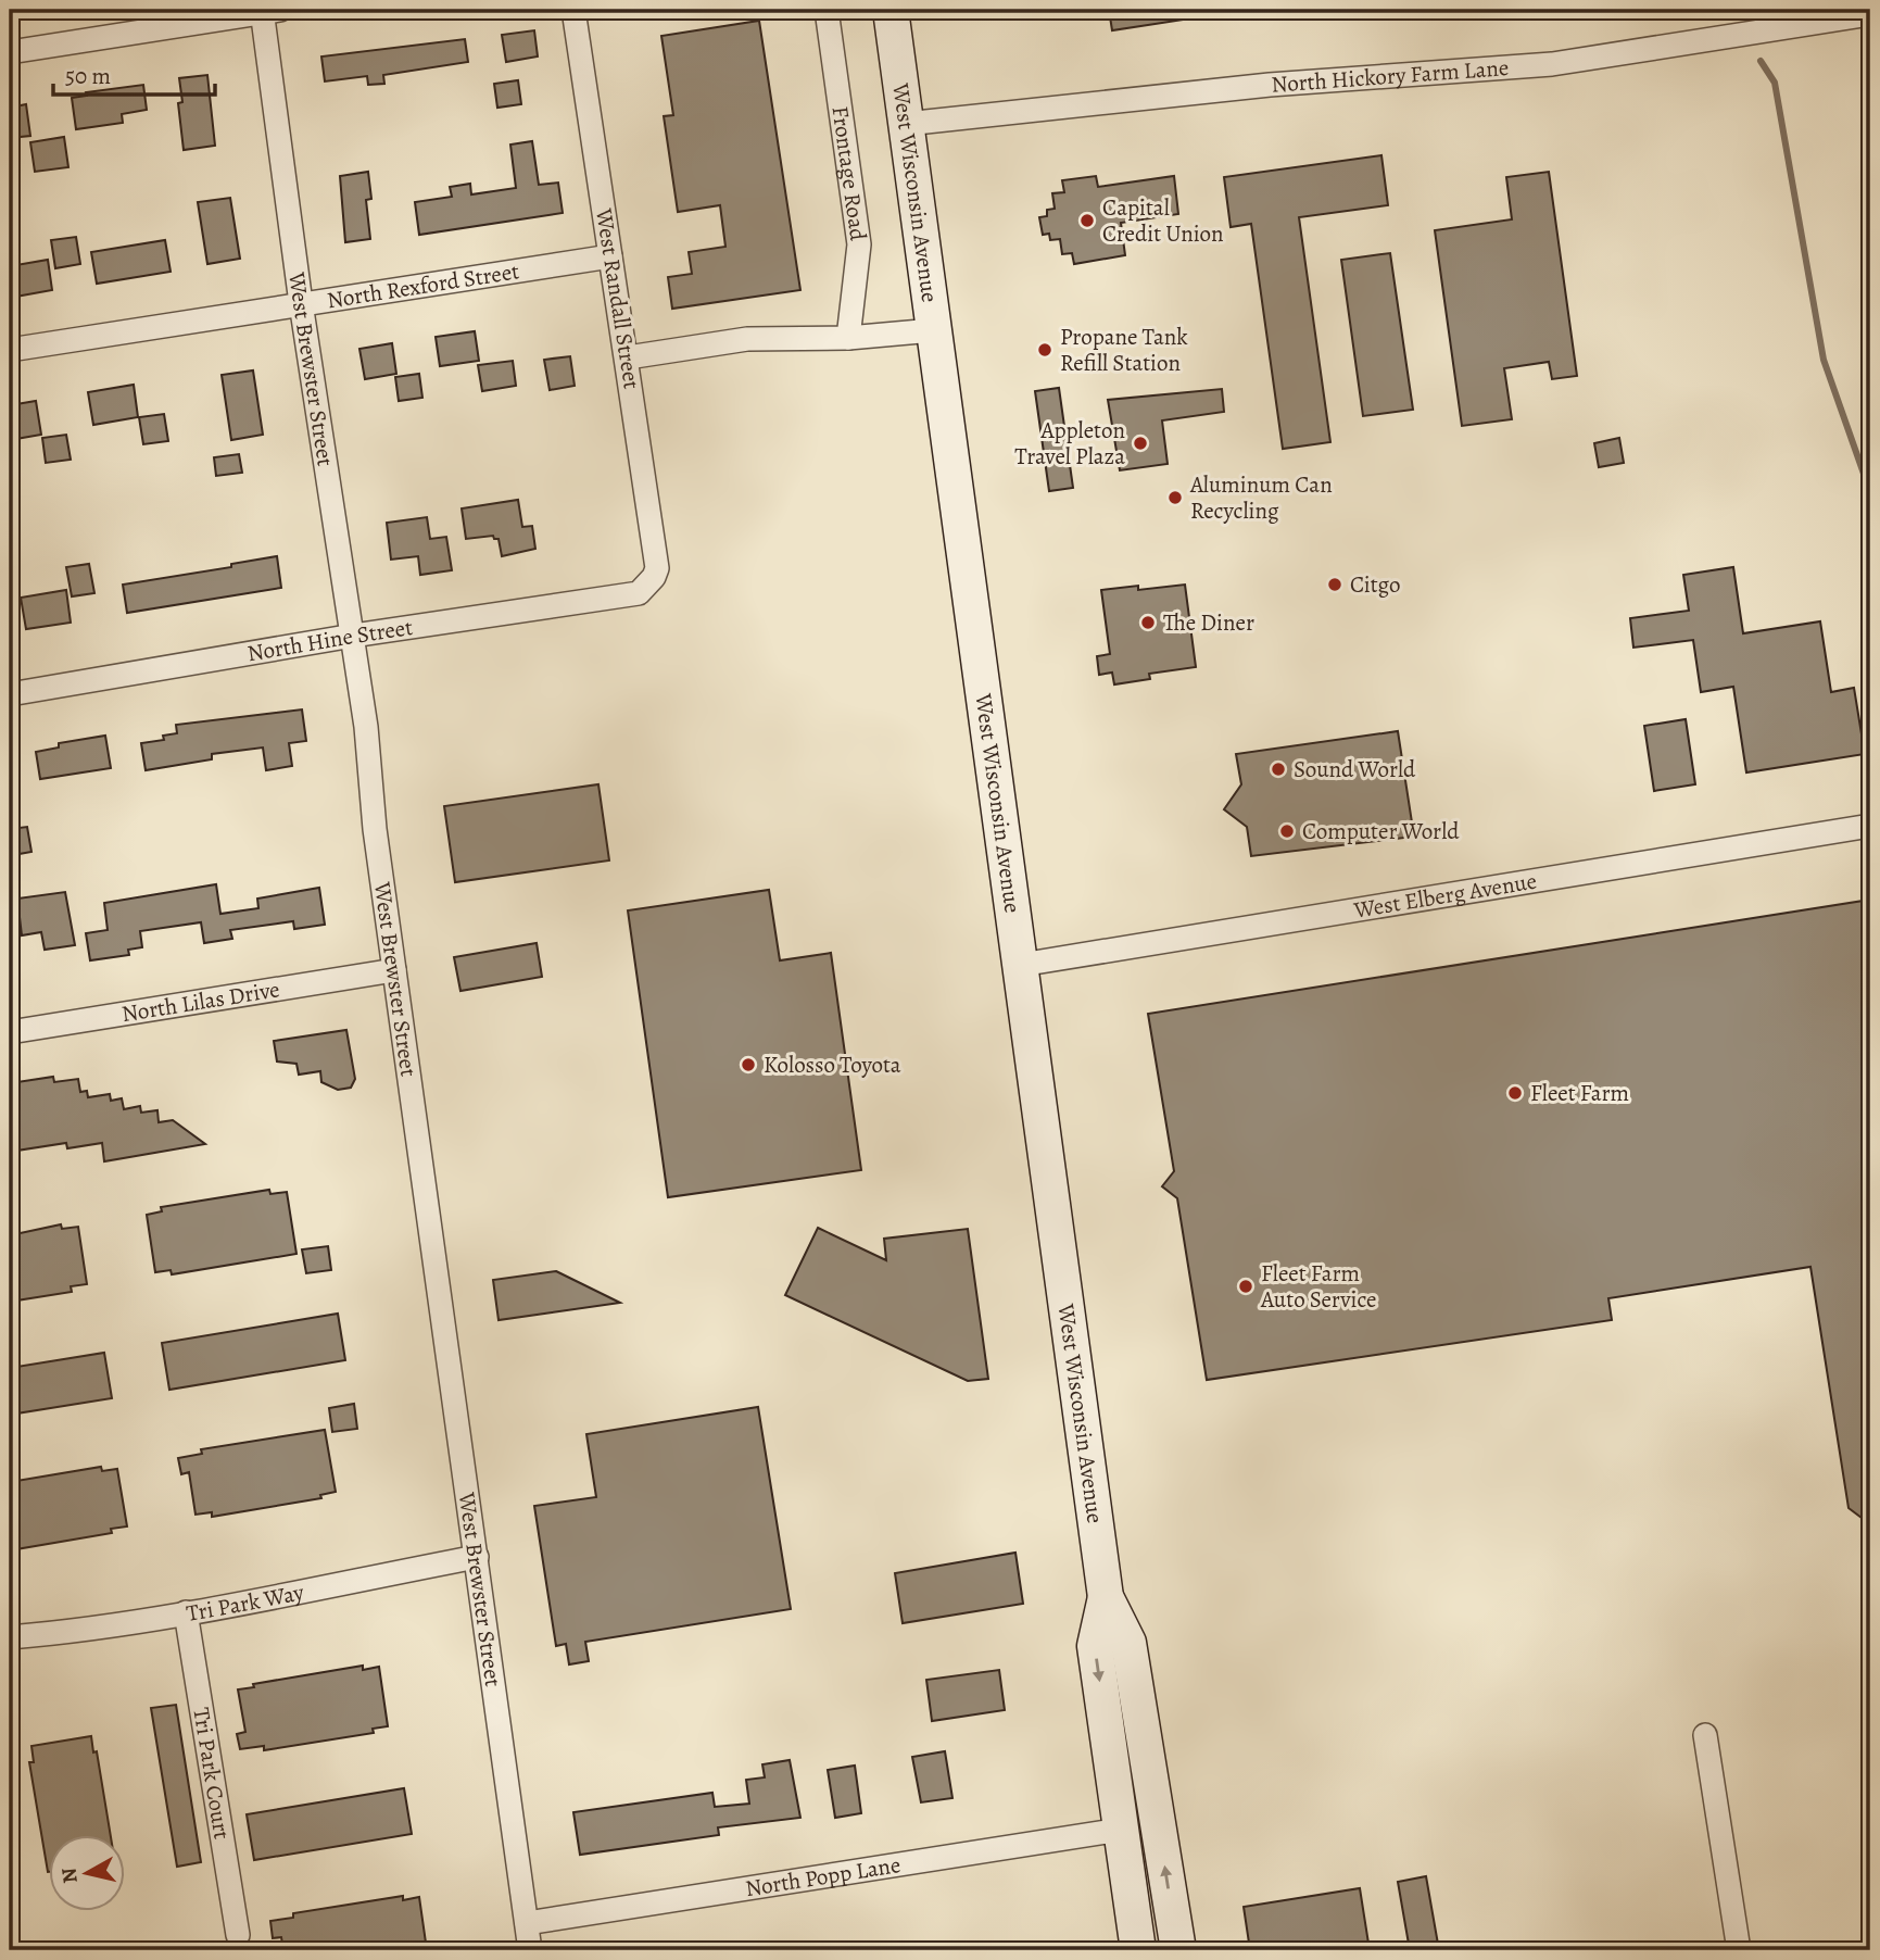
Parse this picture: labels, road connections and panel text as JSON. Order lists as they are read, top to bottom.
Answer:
{
  "streets": {
    "main road": ["West Wisconsin Avenue"],
    "street": [
      "North Hickory Farm Lane",
      "Frontage Road",
      "North Rexford Street",
      "West Randall Street",
      "West Brewster Street",
      "North Hine Street",
      "West Elberg Avenue",
      "North Lilas Drive",
      "Tri Park Way",
      "Tri Park Court",
      "North Popp Lane"
    ]
  },
  "crossings": [
    ["North Hickory Farm Lane", "West Wisconsin Avenue"],
    ["West Wisconsin Avenue", "West Elberg Avenue"],
    ["West Wisconsin Avenue", "North Popp Lane"],
    ["North Rexford Street", "West Randall Street"],
    ["North Rexford Street", "West Brewster Street"],
    ["West Randall Street", "North Hine Street"],
    ["West Brewster Street", "North Hine Street"],
    ["West Brewster Street", "North Lilas Drive"],
    ["West Brewster Street", "Tri Park Way"],
    ["West Brewster Street", "North Popp Lane"],
    ["Tri Park Way", "Tri Park Court"]
  ],
  "places": [
    "Capital Credit Union",
    "Propane Tank Refill Station",
    "Appleton Travel Plaza",
    "Aluminum Can Recycling",
    "Citgo",
    "The Diner",
    "Sound World",
    "Computer World",
    "Kolosso Toyota",
    "Fleet Farm",
    "Fleet Farm Auto Service"
  ],
  "scale_bar": "50 m",
  "north": "left"
}
